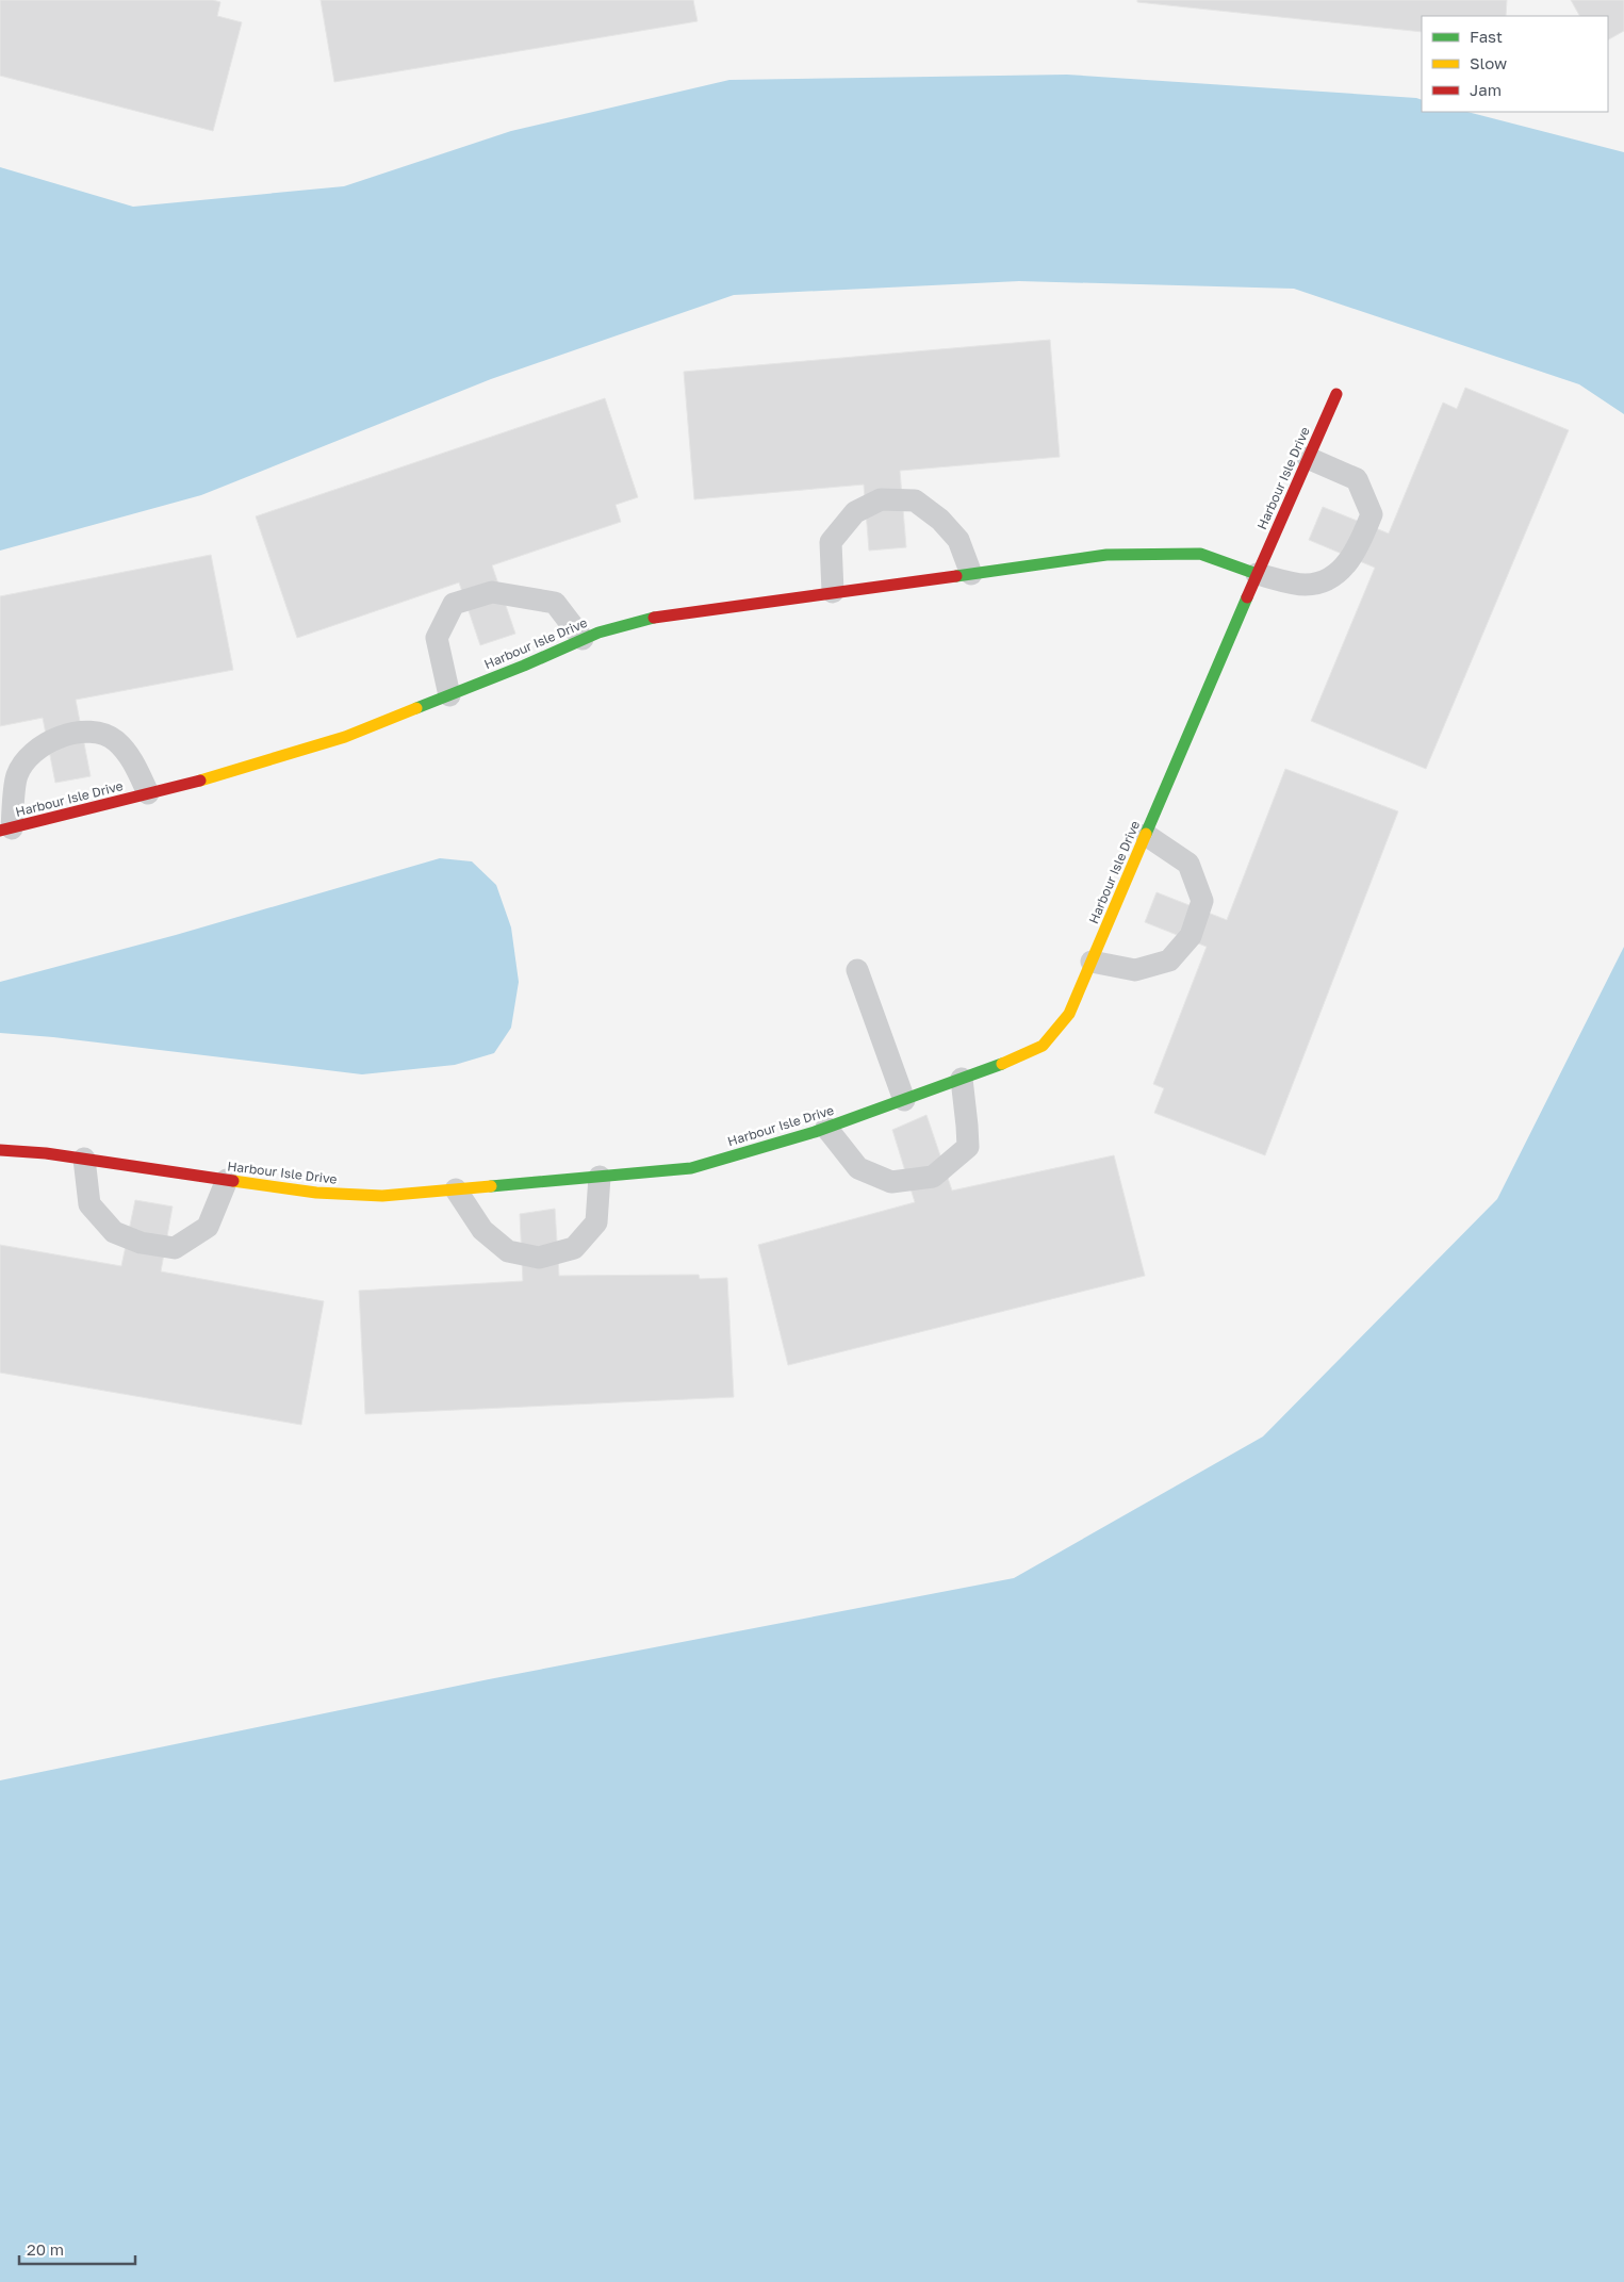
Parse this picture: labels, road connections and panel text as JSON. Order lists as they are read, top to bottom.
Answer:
{
  "streets": {
    "street": ["Harbour Isle Drive"]
  },
  "legend": ["Fast", "Slow", "Jam"],
  "scale_bar": "20 m"
}
